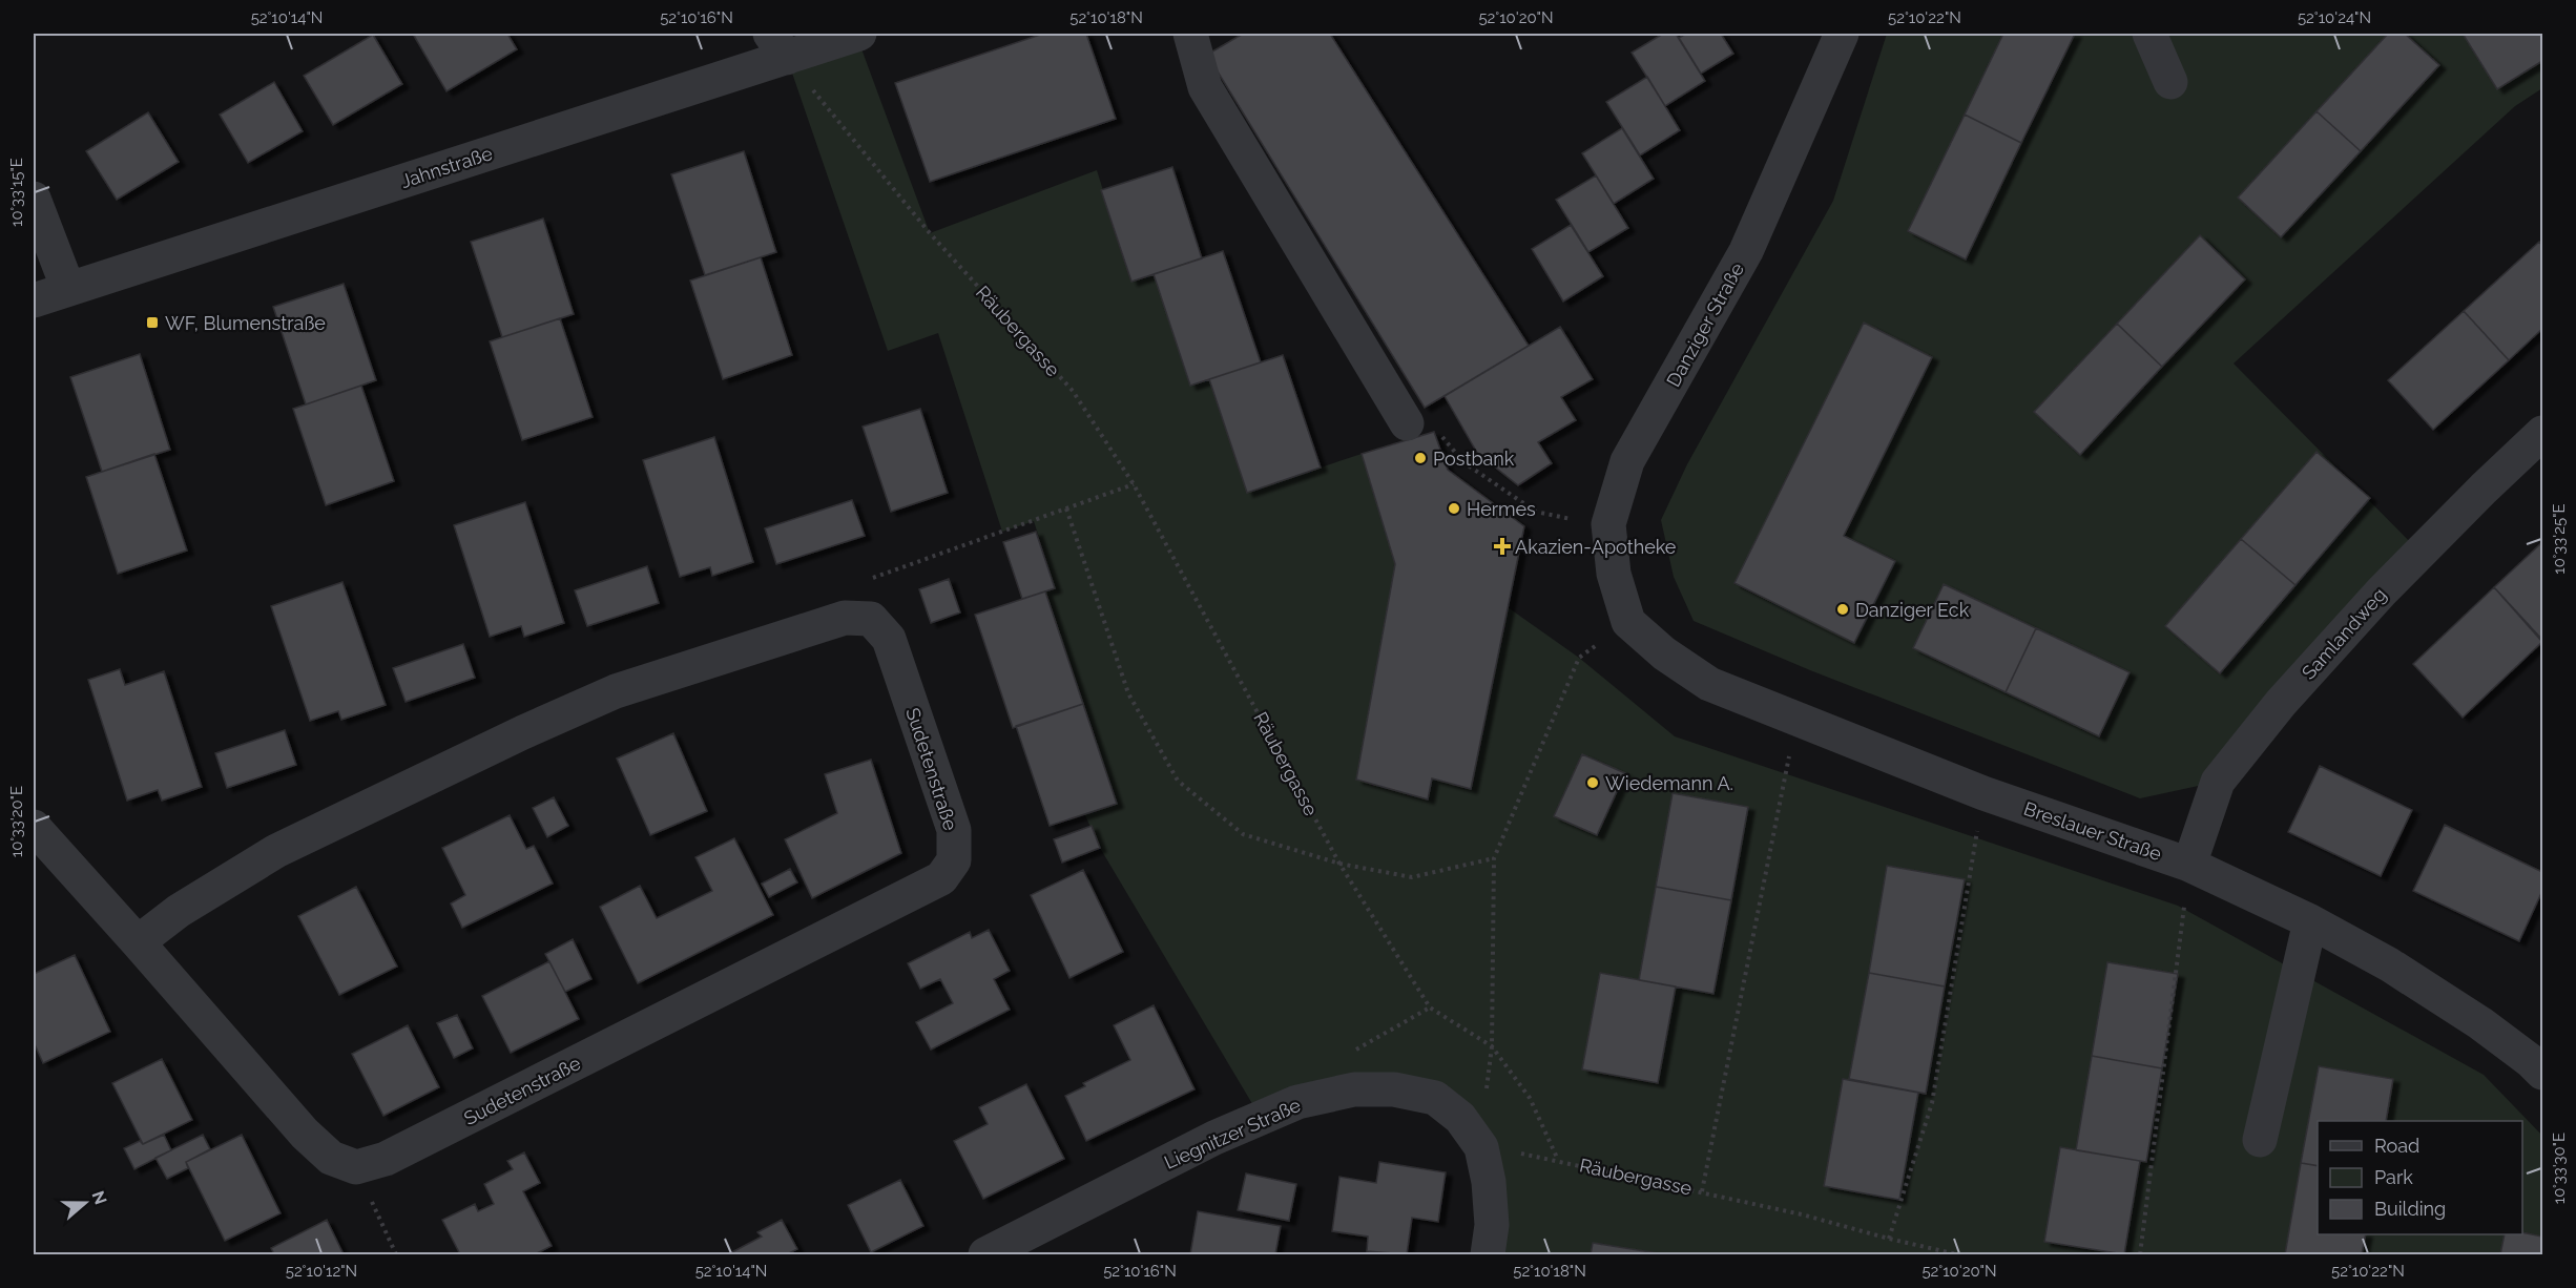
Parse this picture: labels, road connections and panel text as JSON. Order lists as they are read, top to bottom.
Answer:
{
  "streets": {
    "street": [
      "Jahnstraße",
      "Danziger Straße",
      "Samlandweg",
      "Sudetenstraße",
      "Breslauer Straße",
      "Liegnitzer Straße"
    ],
    "path": ["Räubergasse"]
  },
  "crossings": [
    ["Jahnstraße", "Räubergasse"],
    ["Danziger Straße", "Breslauer Straße"],
    ["Samlandweg", "Breslauer Straße"]
  ],
  "places": {
    "transit": ["WF, Blumenstraße"],
    "other": [
      "Postbank",
      "Hermes",
      "Danziger Eck",
      "Wiedemann A."
    ],
    "health": ["Akazien-Apotheke"]
  },
  "legend": ["Road", "Park", "Building"],
  "north": "right",
  "coordinates": [
    "52°10'14\"N",
    "52°10'16\"N",
    "52°10'18\"N",
    "52°10'20\"N",
    "52°10'22\"N",
    "52°10'24\"N",
    "10°33'15\"E",
    "10°33'25\"E",
    "10°33'20\"E",
    "10°33'30\"E",
    "52°10'12\"N"
  ]
}
